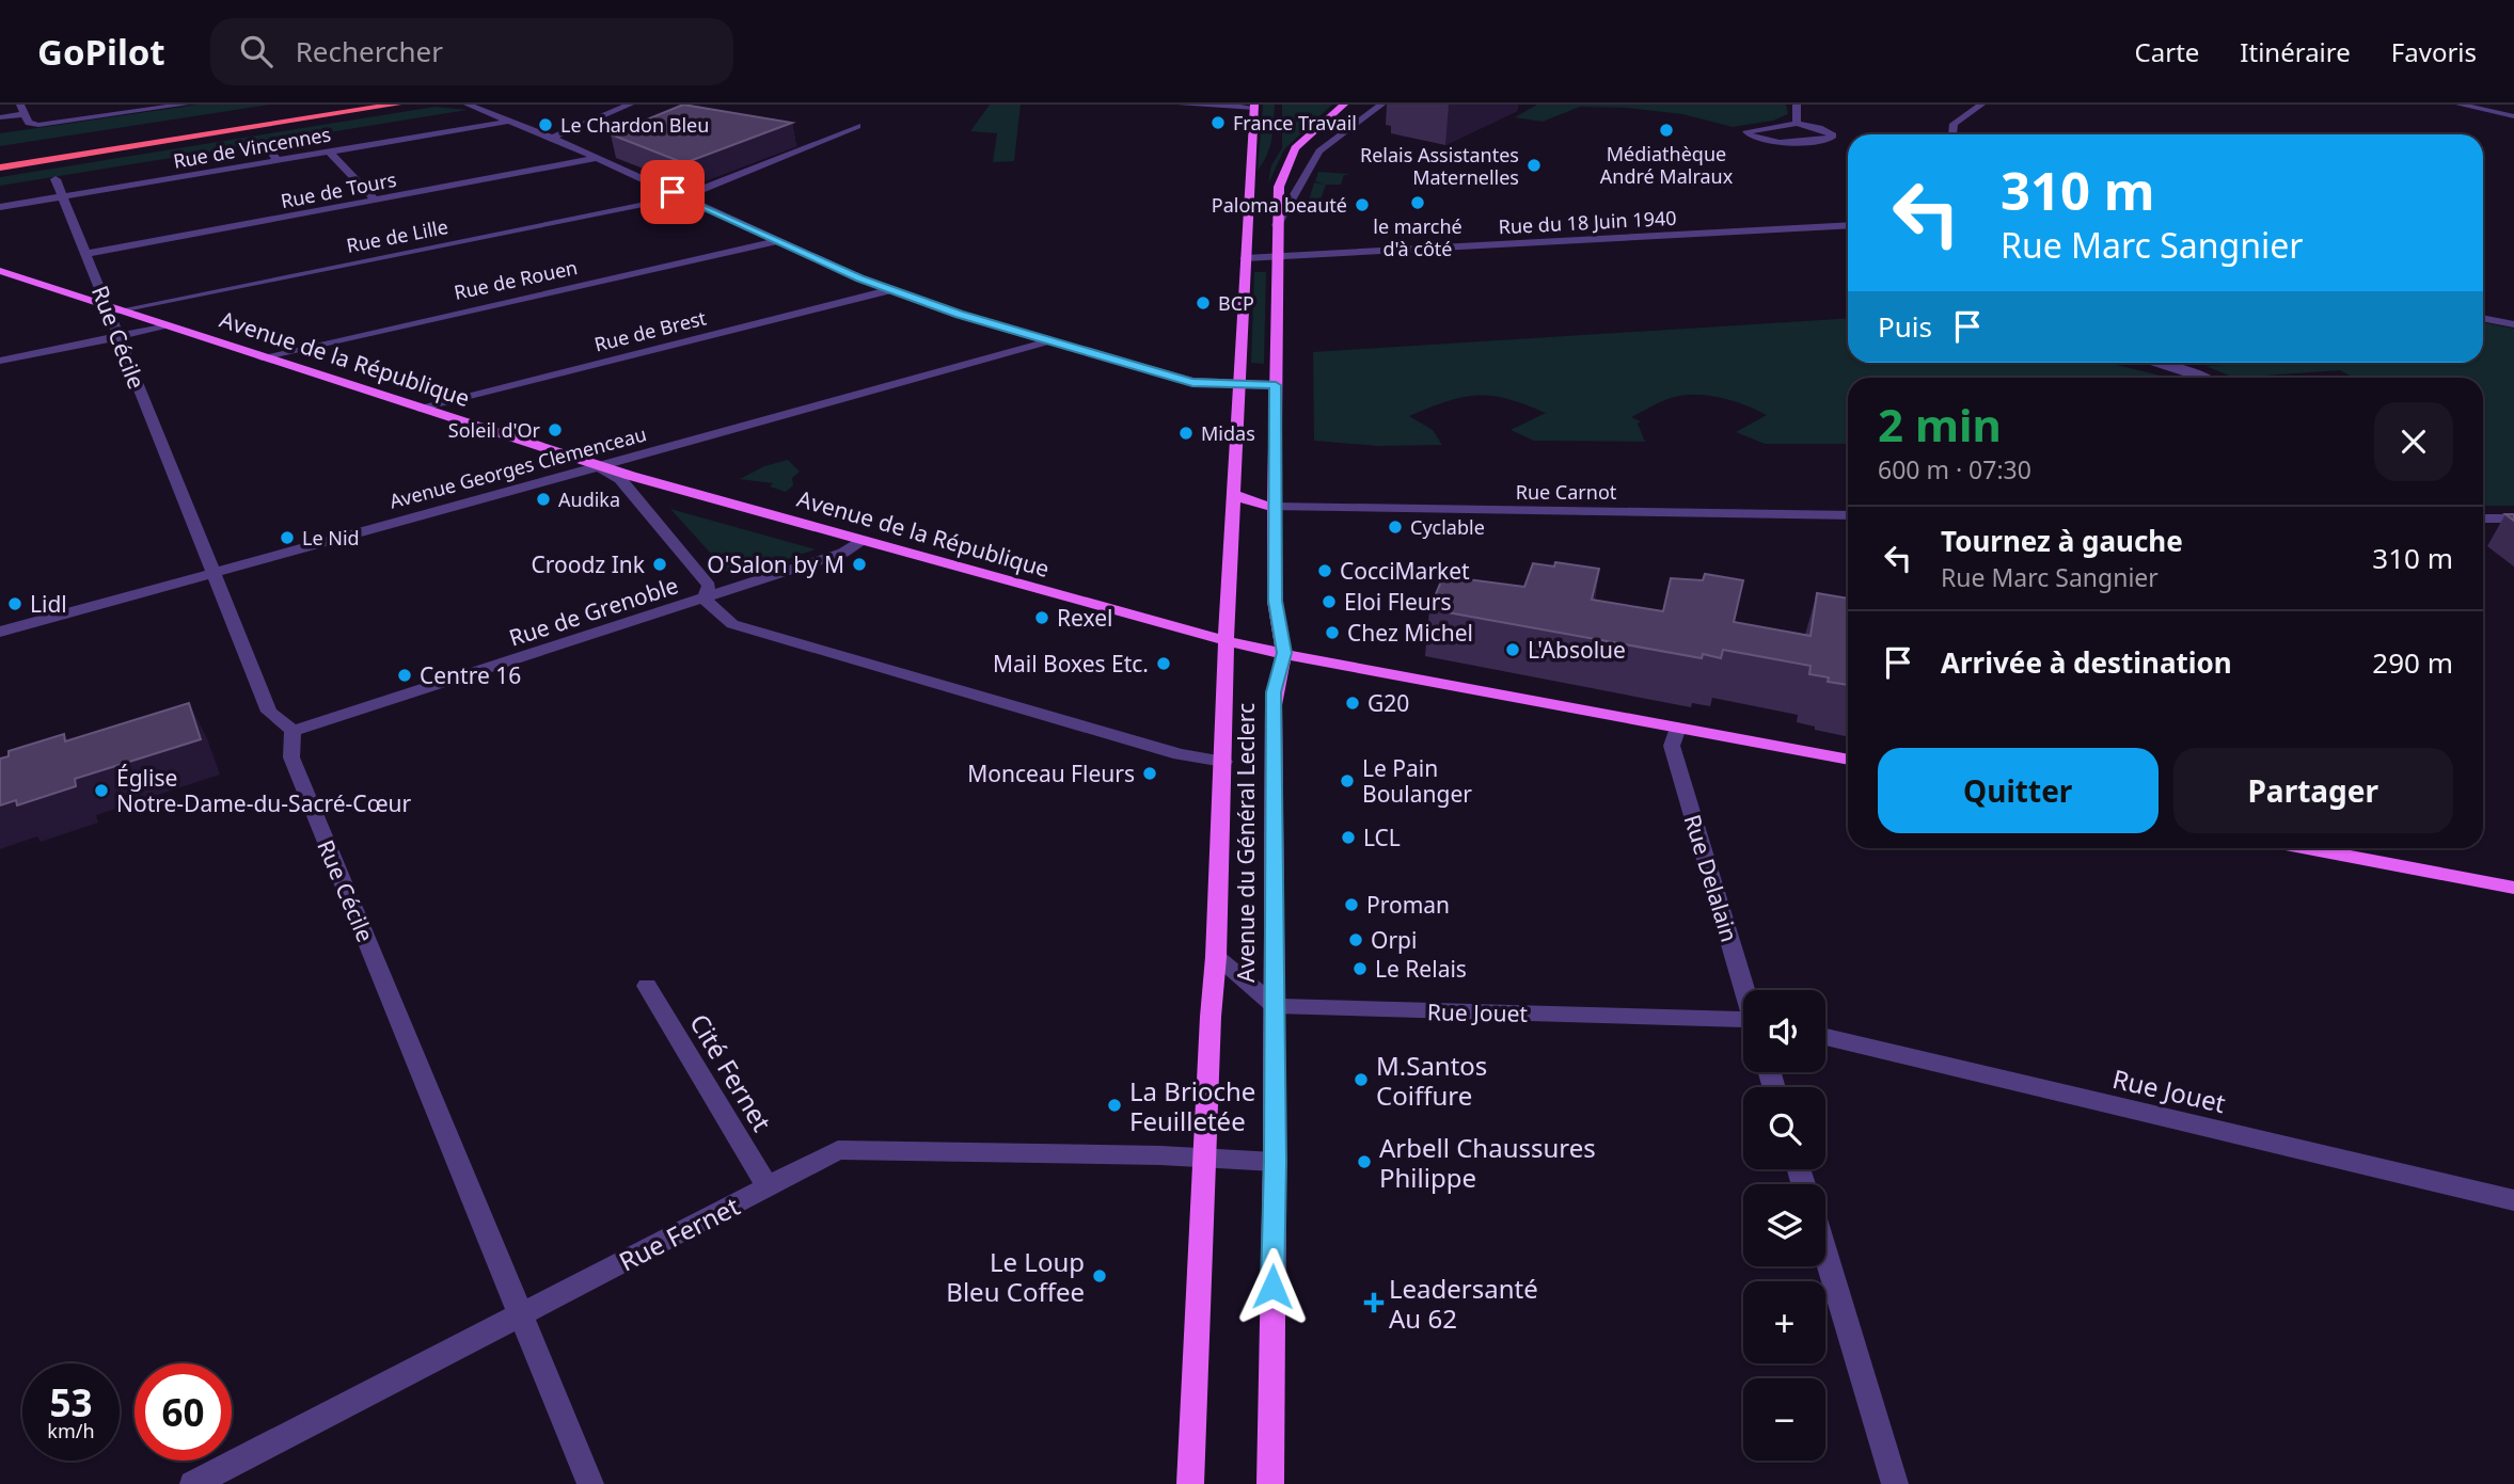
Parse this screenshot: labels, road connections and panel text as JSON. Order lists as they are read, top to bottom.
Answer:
{
  "streets": {
    "main road": ["Avenue de la République", "Avenue du Général Leclerc"],
    "street": [
      "Rue de Vincennes",
      "Rue de Tours",
      "Rue du 18 Juin 1940",
      "Rue de Lille",
      "Rue de Rouen",
      "Rue de Brest",
      "Rue Cécile",
      "Avenue Georges Clemenceau",
      "Rue Carnot",
      "Rue de Grenoble",
      "Rue Delalain",
      "Rue Jouet",
      "Cité Fernet",
      "Rue Fernet"
    ]
  },
  "crossings": [
    ["Rue de Vincennes", "Rue Cécile"],
    ["Rue de Tours", "Rue Cécile"],
    ["Rue du 18 Juin 1940", "Avenue du Général Leclerc"],
    ["Rue de Lille", "Rue Cécile"],
    ["Rue de Lille", "Avenue de la République"],
    ["Rue de Rouen", "Avenue de la République"],
    ["Rue de Brest", "Avenue de la République"],
    ["Rue Cécile", "Avenue de la République"],
    ["Rue Cécile", "Avenue Georges Clemenceau"],
    ["Rue Cécile", "Rue de Grenoble"],
    ["Rue Cécile", "Rue Fernet"],
    ["Avenue de la République", "Avenue Georges Clemenceau"],
    ["Avenue de la République", "Rue de Grenoble"],
    ["Avenue de la République", "Avenue du Général Leclerc"],
    ["Avenue de la République", "Rue Delalain"],
    ["Rue Carnot", "Avenue du Général Leclerc"],
    ["Avenue du Général Leclerc", "Rue Jouet"],
    ["Avenue du Général Leclerc", "Rue Fernet"],
    ["Cité Fernet", "Rue Fernet"]
  ],
  "places": {
    "other": [
      "France Travail",
      "Le Chardon Bleu",
      "Médiathèque André Malraux",
      "Relais Assistantes Maternelles",
      "le marché d'à côté",
      "Paloma beauté",
      "BCP",
      "Soleil d'Or",
      "Midas",
      "Audika",
      "Cyclable",
      "Le Nid",
      "Croodz Ink",
      "O'Salon by M",
      "CocciMarket",
      "Eloi Fleurs",
      "Lidl",
      "Rexel",
      "Chez Michel",
      "L'Absolue",
      "Mail Boxes Etc.",
      "Centre 16",
      "G20",
      "Monceau Fleurs",
      "Le Pain Boulanger",
      "Église Notre-Dame-du-Sacré-Cœur",
      "LCL",
      "Proman",
      "Orpi",
      "Le Relais",
      "M.Santos Coiffure",
      "La Brioche Feuilletée",
      "Arbell Chaussures Philippe",
      "Le Loup Bleu Coffee"
    ],
    "health": ["Leadersanté Au 62"]
  },
  "page": {
    "header": "GoPilot",
    "search": "Rechercher",
    "nav": ["Carte", "Itinéraire", "Favoris"],
    "turn": ["310 m", "Rue Marc Sangnier"],
    "then": "Puis",
    "heading": ["2 min", "600 m · 07:30"],
    "list": [
      {
        "name": "Tournez à gauche",
        "note": "Rue Marc Sangnier",
        "value": "310 m"
      },
      {
        "name": "Arrivée à destination",
        "value": "290 m"
      }
    ],
    "buttons": ["Quitter", "Partager"],
    "map_buttons": ["+", "−"],
    "speed": "53 km/h",
    "limit": "60"
  }
}
